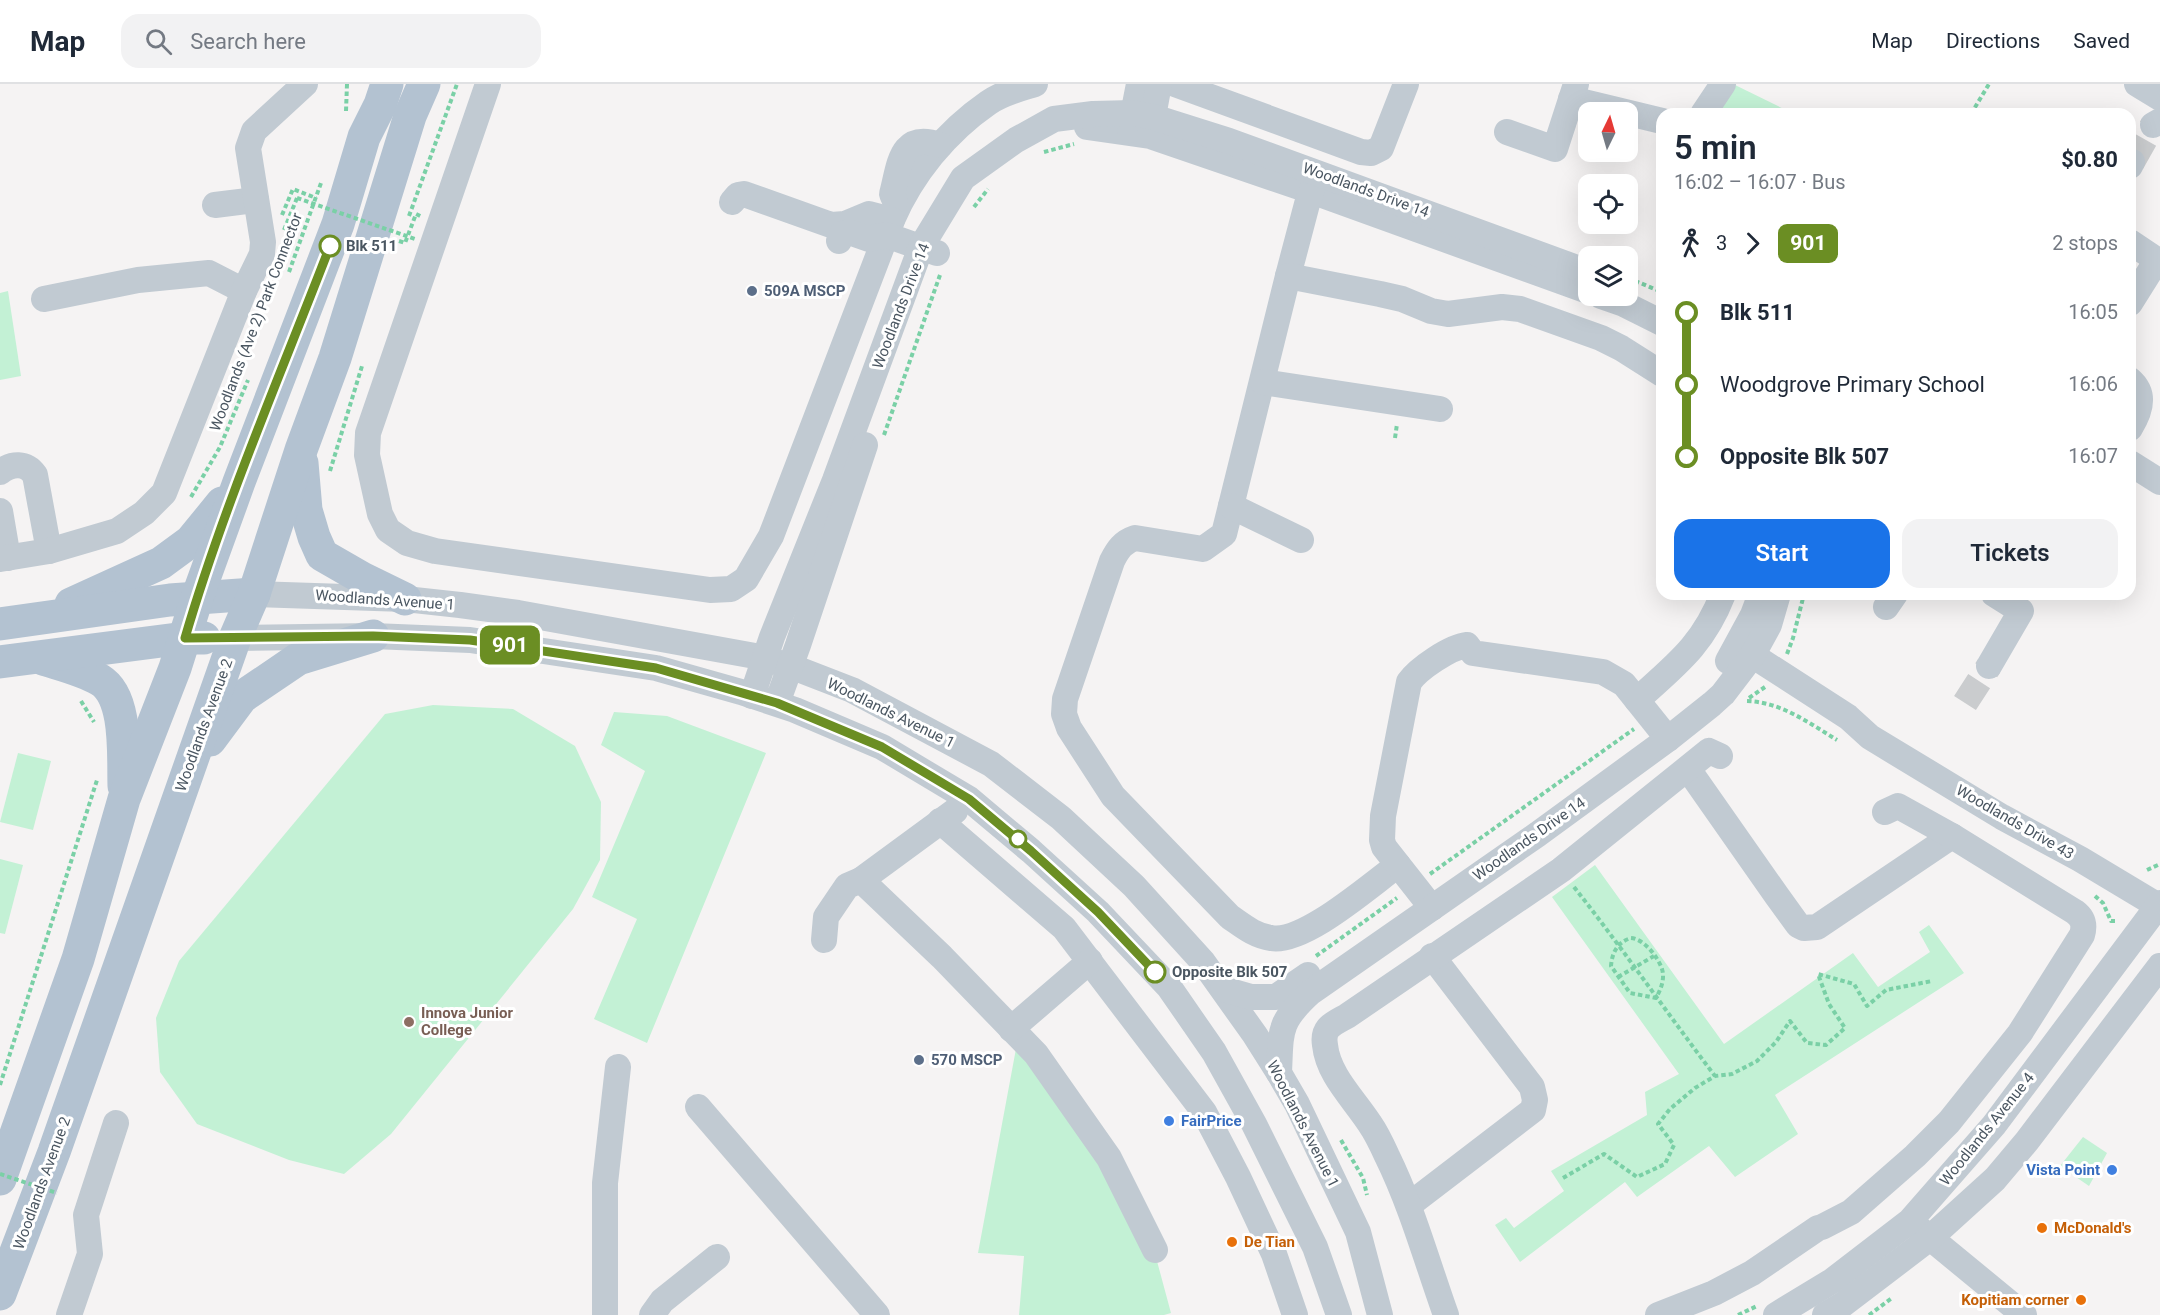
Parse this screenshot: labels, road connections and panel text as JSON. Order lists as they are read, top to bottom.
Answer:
{
  "streets": {
    "main road": ["Woodlands Avenue 1", "Woodlands Avenue 2"],
    "street": ["Woodlands Drive 14", "Woodlands Drive 43", "Woodlands Avenue 4"],
    "path": ["Woodlands (Ave 2) Park Connector"]
  },
  "crossings": [
    ["Woodlands Drive 14", "Woodlands Avenue 1"],
    ["Woodlands Drive 14", "Woodlands Drive 43"],
    ["Woodlands Avenue 1", "Woodlands Avenue 2"],
    ["Woodlands Drive 43", "Woodlands Avenue 4"]
  ],
  "places": [
    "Blk 511",
    "509A MSCP",
    "Opposite Blk 507",
    "Innova Junior College",
    "570 MSCP",
    "FairPrice",
    "Vista Point",
    "McDonald's",
    "De Tian",
    "Kopitiam corner"
  ],
  "lines": ["bus line 901"],
  "north": "top",
  "page": {
    "header": "Map",
    "search": "Search here",
    "nav": ["Map", "Directions", "Saved"],
    "on_map": "901",
    "heading": ["5 min", "16:02 – 16:07 · Bus", "$0.80"],
    "legs": ["3", "901", "2 stops"],
    "list": [
      {
        "name": "Blk 511",
        "value": "16:05"
      },
      {
        "name": "Woodgrove Primary School",
        "value": "16:06"
      },
      {
        "name": "Opposite Blk 507",
        "value": "16:07"
      }
    ],
    "buttons": ["Start", "Tickets"]
  }
}
